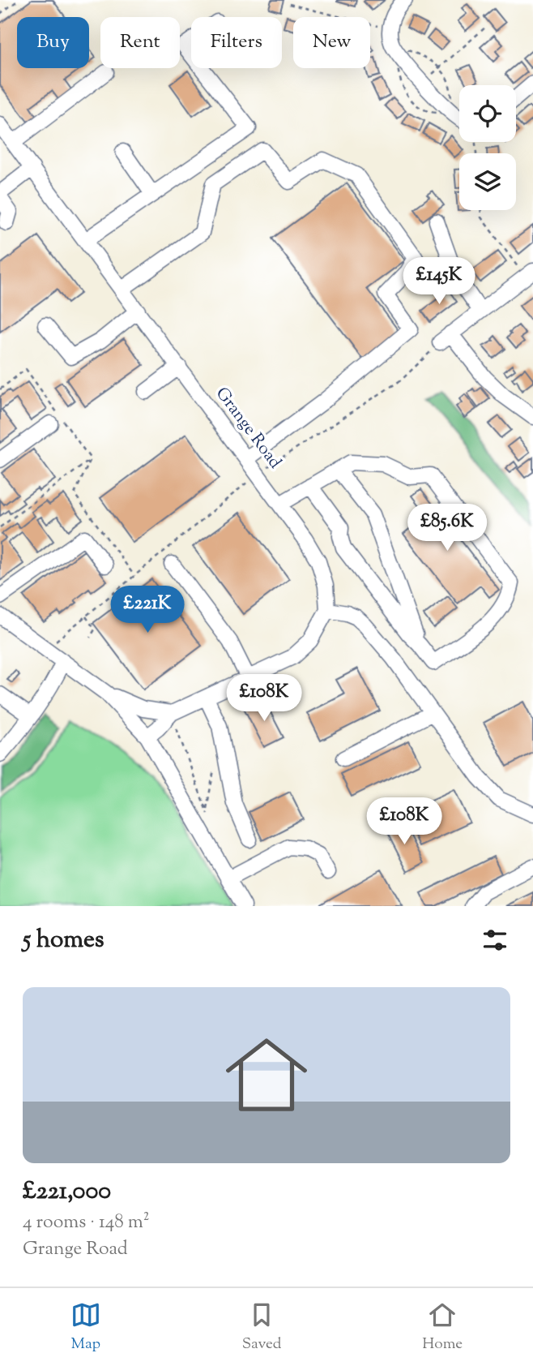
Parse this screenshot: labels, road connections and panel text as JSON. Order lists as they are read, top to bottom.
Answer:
{
  "streets": {
    "street": ["Grange Road"]
  },
  "page": {
    "chip": [
      "Buy",
      "Rent",
      "Filters",
      "New"
    ],
    "price": [
      "£145K",
      "£85.6K",
      "£221K",
      "£108K",
      "£108K"
    ],
    "heading": "5 homes",
    "list": [
      {
        "name": "£221,000",
        "note": "4 rooms · 148 m² · Grange Road"
      }
    ],
    "tabs": ["Map", "Saved", "Home"]
  }
}
